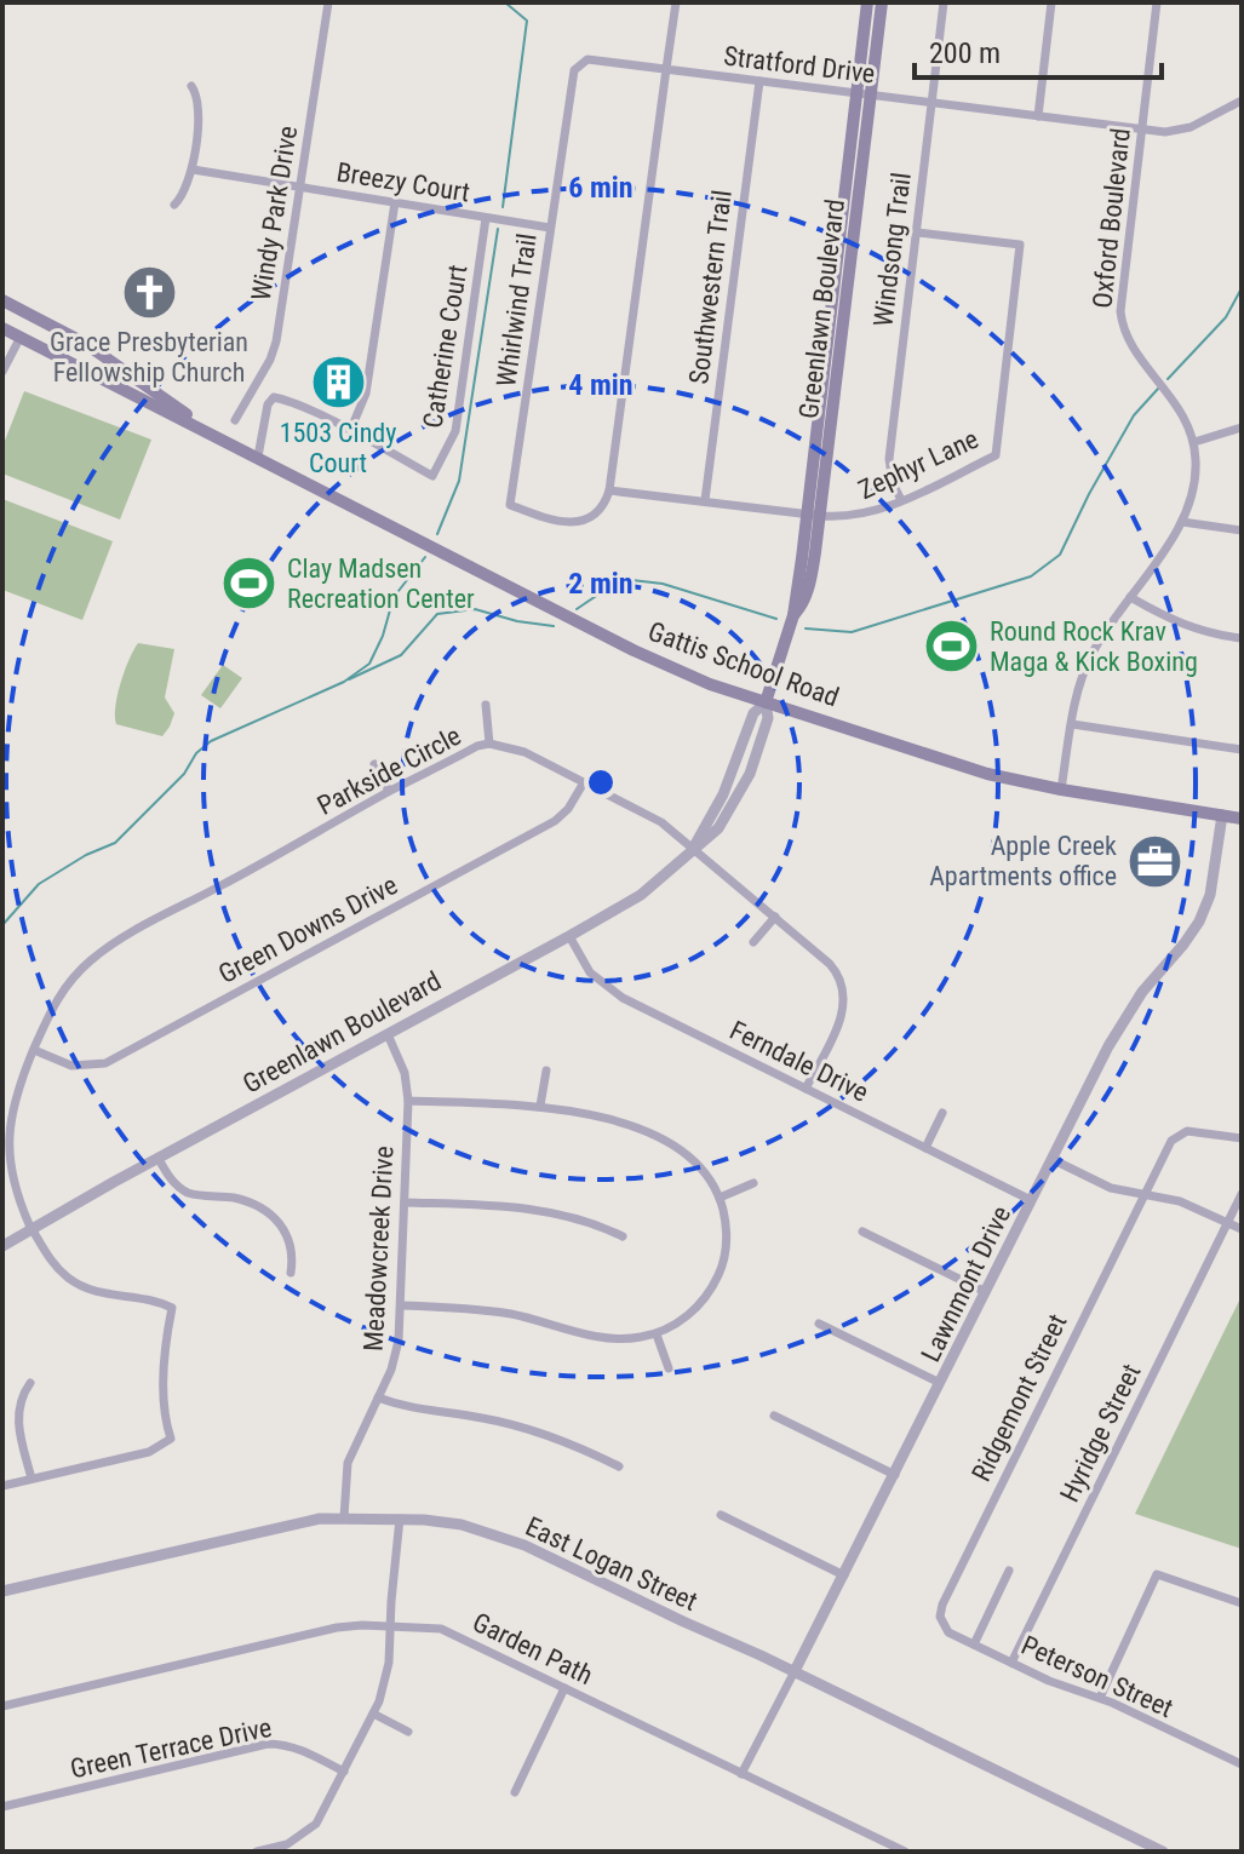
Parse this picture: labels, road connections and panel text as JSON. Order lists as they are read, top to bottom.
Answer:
{
  "streets": {
    "main road": ["Greenlawn Boulevard", "Gattis School Road"],
    "street": [
      "Stratford Drive",
      "Breezy Court",
      "Windy Park Drive",
      "Oxford Boulevard",
      "Windsong Trail",
      "Southwestern Trail",
      "Whirlwind Trail",
      "Catherine Court",
      "Zephyr Lane",
      "Parkside Circle",
      "Green Downs Drive",
      "Ferndale Drive",
      "Meadowcreek Drive",
      "Lawnmont Drive",
      "Ridgemont Street",
      "Hyridge Street",
      "East Logan Street",
      "Garden Path",
      "Peterson Street",
      "Green Terrace Drive"
    ]
  },
  "crossings": [
    ["Stratford Drive", "Oxford Boulevard"],
    ["Stratford Drive", "Windsong Trail"],
    ["Stratford Drive", "Southwestern Trail"],
    ["Stratford Drive", "Greenlawn Boulevard"],
    ["Stratford Drive", "Whirlwind Trail"],
    ["Breezy Court", "Windy Park Drive"],
    ["Breezy Court", "Whirlwind Trail"],
    ["Breezy Court", "Catherine Court"],
    ["Oxford Boulevard", "Gattis School Road"],
    ["Windsong Trail", "Zephyr Lane"],
    ["Southwestern Trail", "Zephyr Lane"],
    ["Greenlawn Boulevard", "Zephyr Lane"],
    ["Greenlawn Boulevard", "Gattis School Road"],
    ["Greenlawn Boulevard", "Parkside Circle"],
    ["Greenlawn Boulevard", "Ferndale Drive"],
    ["Greenlawn Boulevard", "Meadowcreek Drive"],
    ["Whirlwind Trail", "Zephyr Lane"],
    ["Gattis School Road", "Lawnmont Drive"],
    ["Parkside Circle", "Green Downs Drive"],
    ["Parkside Circle", "Ferndale Drive"],
    ["Ferndale Drive", "Lawnmont Drive"],
    ["Meadowcreek Drive", "East Logan Street"],
    ["Lawnmont Drive", "East Logan Street"],
    ["Lawnmont Drive", "Garden Path"],
    ["Ridgemont Street", "Peterson Street"],
    ["Hyridge Street", "Peterson Street"]
  ],
  "places": {
    "church": ["Grace Presbyterian Fellowship Church"],
    "building": ["1503 Cindy Court"],
    "sports": ["Clay Madsen Recreation Center", "Round Rock Krav Maga & Kick Boxing"],
    "office": ["Apple Creek Apartments office"]
  },
  "scale_bar": "200 m",
  "rings": ["6 min", "4 min", "2 min"]
}
